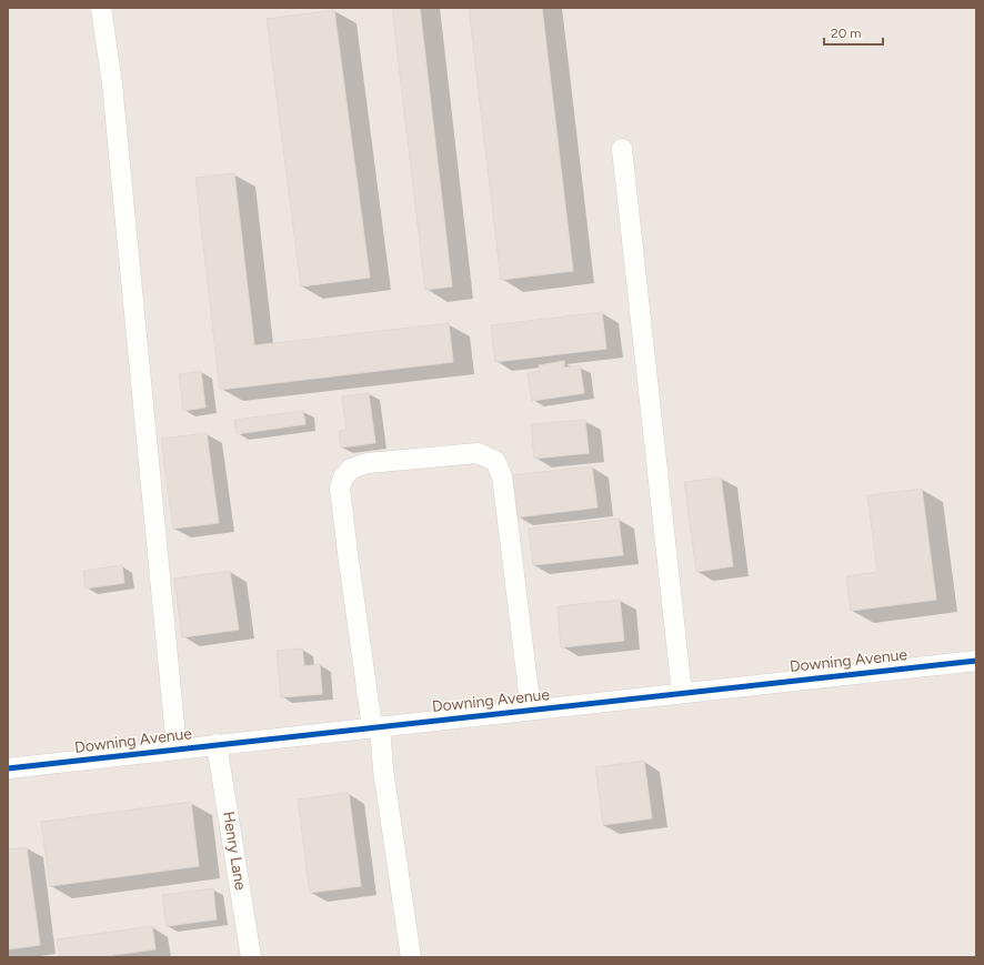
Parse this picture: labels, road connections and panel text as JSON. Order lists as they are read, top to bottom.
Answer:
{
  "streets": {
    "street": ["Downing Avenue", "Henry Lane"]
  },
  "crossings": [
    ["Downing Avenue", "Henry Lane"]
  ],
  "scale_bar": "20 m"
}
